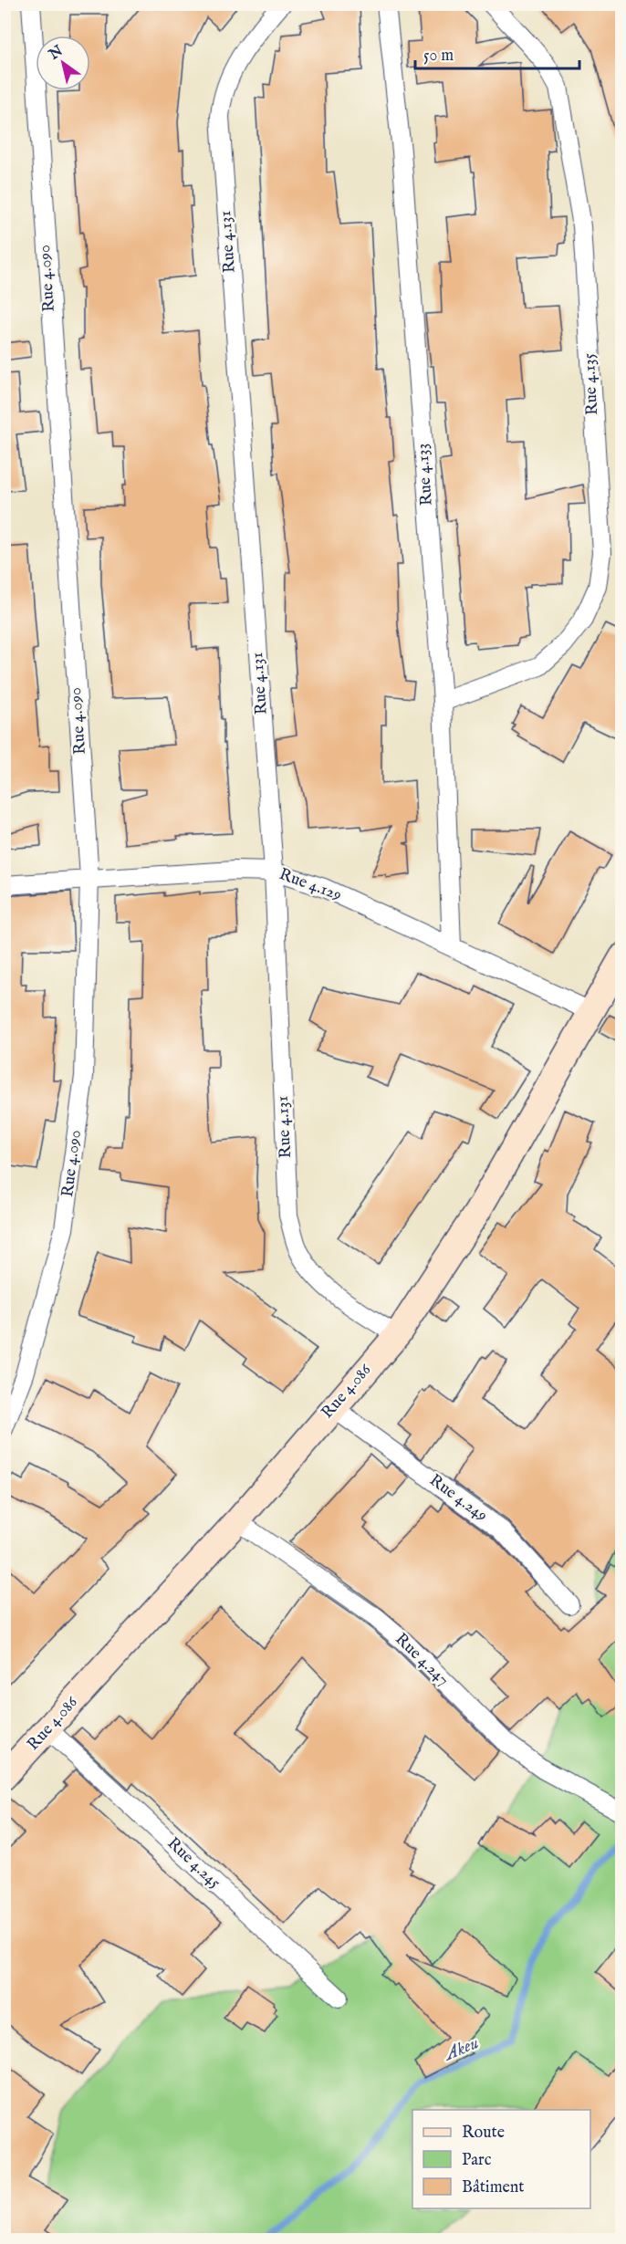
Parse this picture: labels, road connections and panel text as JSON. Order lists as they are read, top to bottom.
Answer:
{
  "streets": {
    "street": [
      "Rue 4.131",
      "Rue 4.090",
      "Rue 4.135",
      "Rue 4.133",
      "Rue 4.129",
      "Rue 4.086",
      "Rue 4.249",
      "Rue 4.247",
      "Rue 4.245"
    ]
  },
  "crossings": [
    ["Rue 4.131", "Rue 4.129"],
    ["Rue 4.131", "Rue 4.086"],
    ["Rue 4.090", "Rue 4.129"],
    ["Rue 4.135", "Rue 4.133"],
    ["Rue 4.133", "Rue 4.129"],
    ["Rue 4.129", "Rue 4.086"],
    ["Rue 4.086", "Rue 4.249"],
    ["Rue 4.086", "Rue 4.247"],
    ["Rue 4.086", "Rue 4.245"]
  ],
  "water": ["Akeu"],
  "legend": ["Route", "Parc", "Bâtiment"],
  "scale_bar": "50 m",
  "north": "top left"
}
